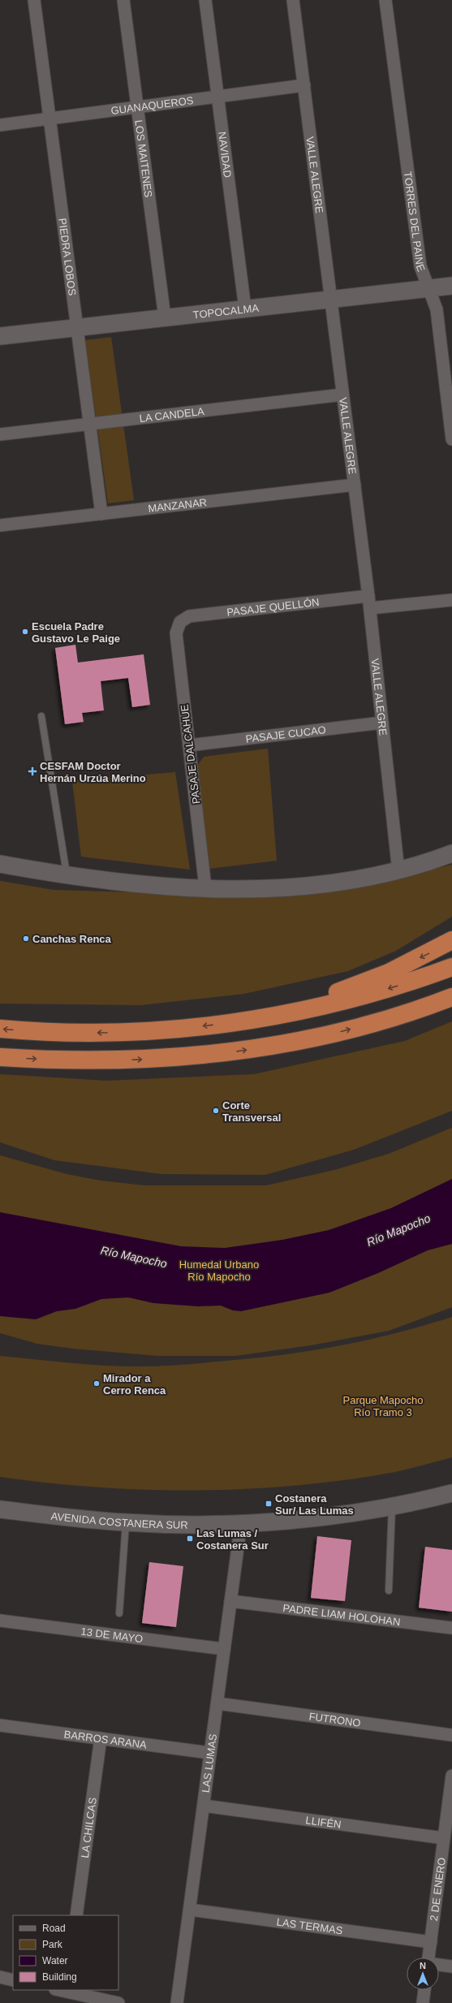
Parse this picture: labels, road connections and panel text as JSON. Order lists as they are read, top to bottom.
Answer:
{
  "streets": {
    "street": [
      "GUANAQUEROS",
      "NAVIDAD",
      "LOS MAITENES",
      "VALLE ALEGRE",
      "TORRES DEL PAINE",
      "PIEDRA LOBOS",
      "TOPOCALMA",
      "LA CANDELA",
      "MANZANAR",
      "PASAJE QUELLÓN",
      "PASAJE CUCAO",
      "PASAJE DALCAHUE",
      "AVENIDA COSTANERA SUR",
      "PADRE LIAM HOLOHAN",
      "13 DE MAYO",
      "FUTRONO",
      "BARROS ARANA",
      "LAS LUMAS",
      "LLIFÉN",
      "LA CHILCAS",
      "2 DE ENERO",
      "LAS TERMAS"
    ]
  },
  "crossings": [
    ["GUANAQUEROS", "NAVIDAD"],
    ["GUANAQUEROS", "LOS MAITENES"],
    ["GUANAQUEROS", "VALLE ALEGRE"],
    ["GUANAQUEROS", "PIEDRA LOBOS"],
    ["NAVIDAD", "TOPOCALMA"],
    ["LOS MAITENES", "TOPOCALMA"],
    ["VALLE ALEGRE", "TOPOCALMA"],
    ["VALLE ALEGRE", "LA CANDELA"],
    ["VALLE ALEGRE", "MANZANAR"],
    ["VALLE ALEGRE", "PASAJE QUELLÓN"],
    ["VALLE ALEGRE", "PASAJE CUCAO"],
    ["TORRES DEL PAINE", "TOPOCALMA"],
    ["PIEDRA LOBOS", "TOPOCALMA"],
    ["PIEDRA LOBOS", "LA CANDELA"],
    ["PIEDRA LOBOS", "MANZANAR"],
    ["PASAJE QUELLÓN", "PASAJE DALCAHUE"],
    ["PASAJE CUCAO", "PASAJE DALCAHUE"],
    ["AVENIDA COSTANERA SUR", "LAS LUMAS"],
    ["PADRE LIAM HOLOHAN", "LAS LUMAS"],
    ["13 DE MAYO", "LAS LUMAS"],
    ["FUTRONO", "LAS LUMAS"],
    ["BARROS ARANA", "LAS LUMAS"],
    ["BARROS ARANA", "LA CHILCAS"],
    ["LAS LUMAS", "LLIFÉN"],
    ["LAS LUMAS", "LAS TERMAS"],
    ["LLIFÉN", "2 DE ENERO"],
    ["2 DE ENERO", "LAS TERMAS"]
  ],
  "water": ["Río Mapocho"],
  "parks": ["Humedal Urbano Río Mapocho", "Parque Mapocho Río Tramo 3"],
  "places": {
    "other": [
      "Escuela Padre Gustavo Le Paige",
      "Canchas Renca",
      "Corte Transversal",
      "Mirador a Cerro Renca"
    ],
    "health": ["CESFAM Doctor Hernán Urzúa Merino"],
    "transit": ["Costanera Sur/ Las Lumas", "Las Lumas / Costanera Sur"]
  },
  "legend": [
    "Road",
    "Park",
    "Water",
    "Building"
  ],
  "north": "top"
}
